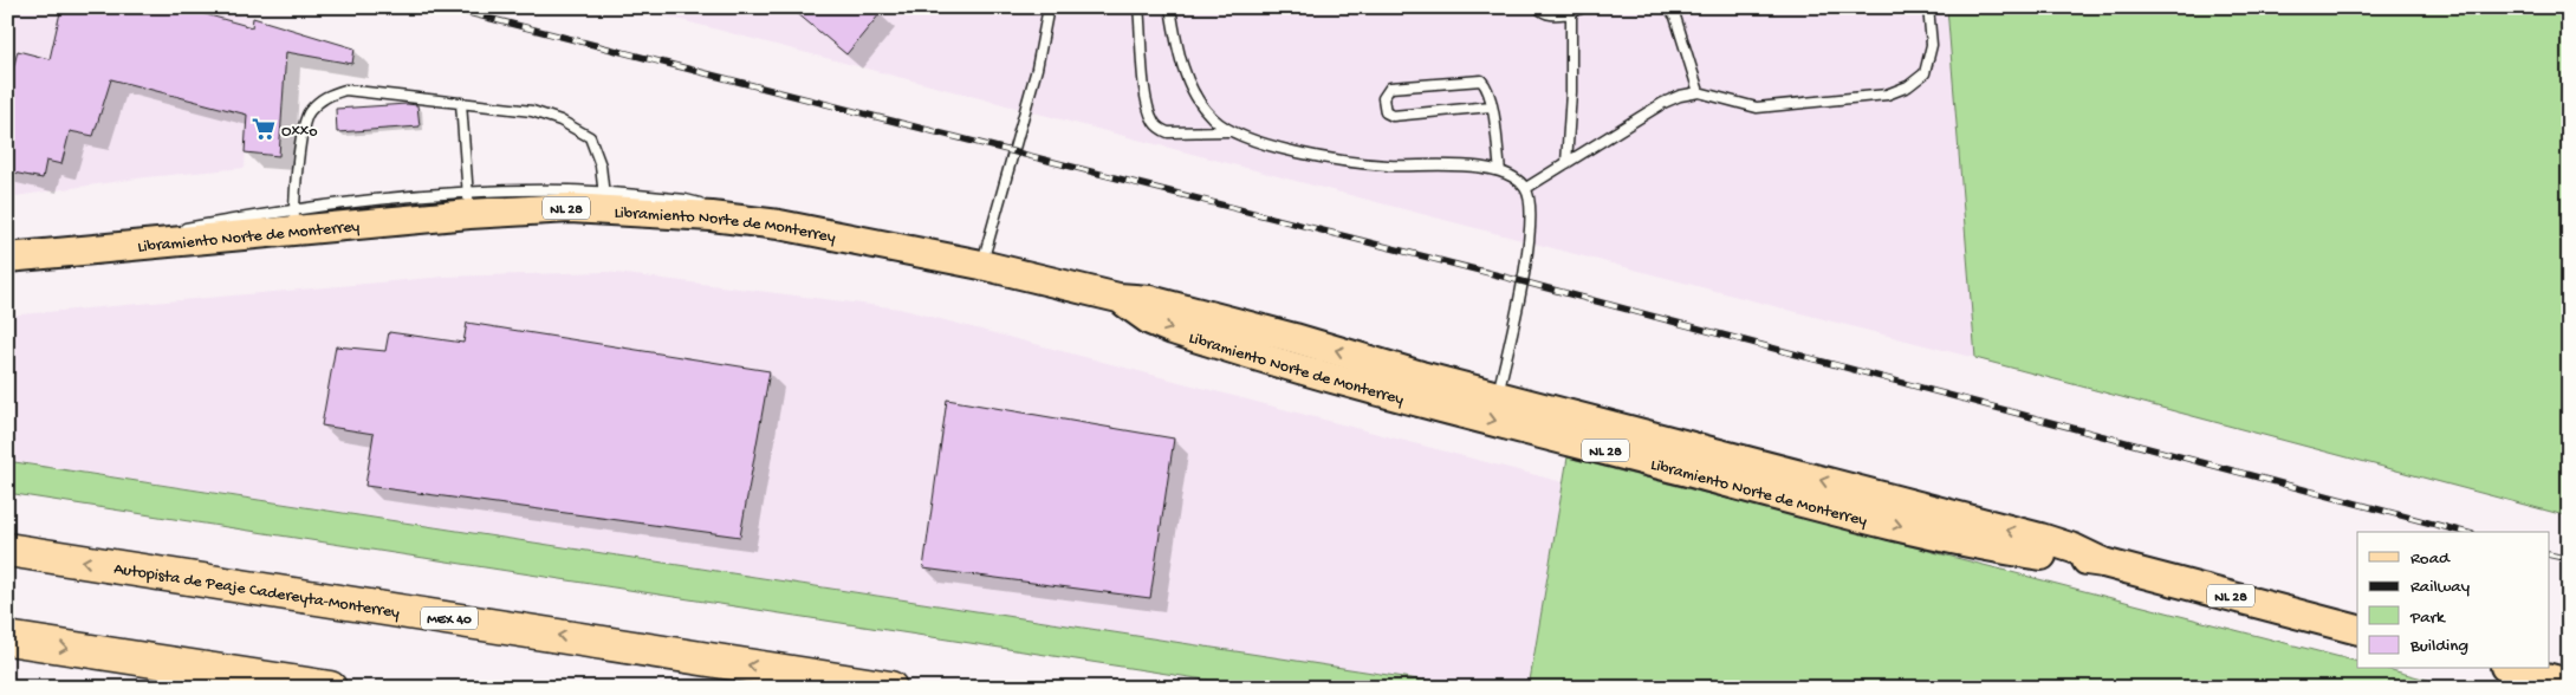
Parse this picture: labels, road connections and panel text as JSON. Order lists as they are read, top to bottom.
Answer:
{
  "streets": {
    "highway": ["Autopista de Peaje Cadereyta-Monterrey", "MEX 40"],
    "main road": ["NL 28", "Libramiento Norte de Monterrey"]
  },
  "places": {
    "supermarket": ["Oxxo"]
  },
  "legend": [
    "Road",
    "Railway",
    "Park",
    "Building"
  ]
}
